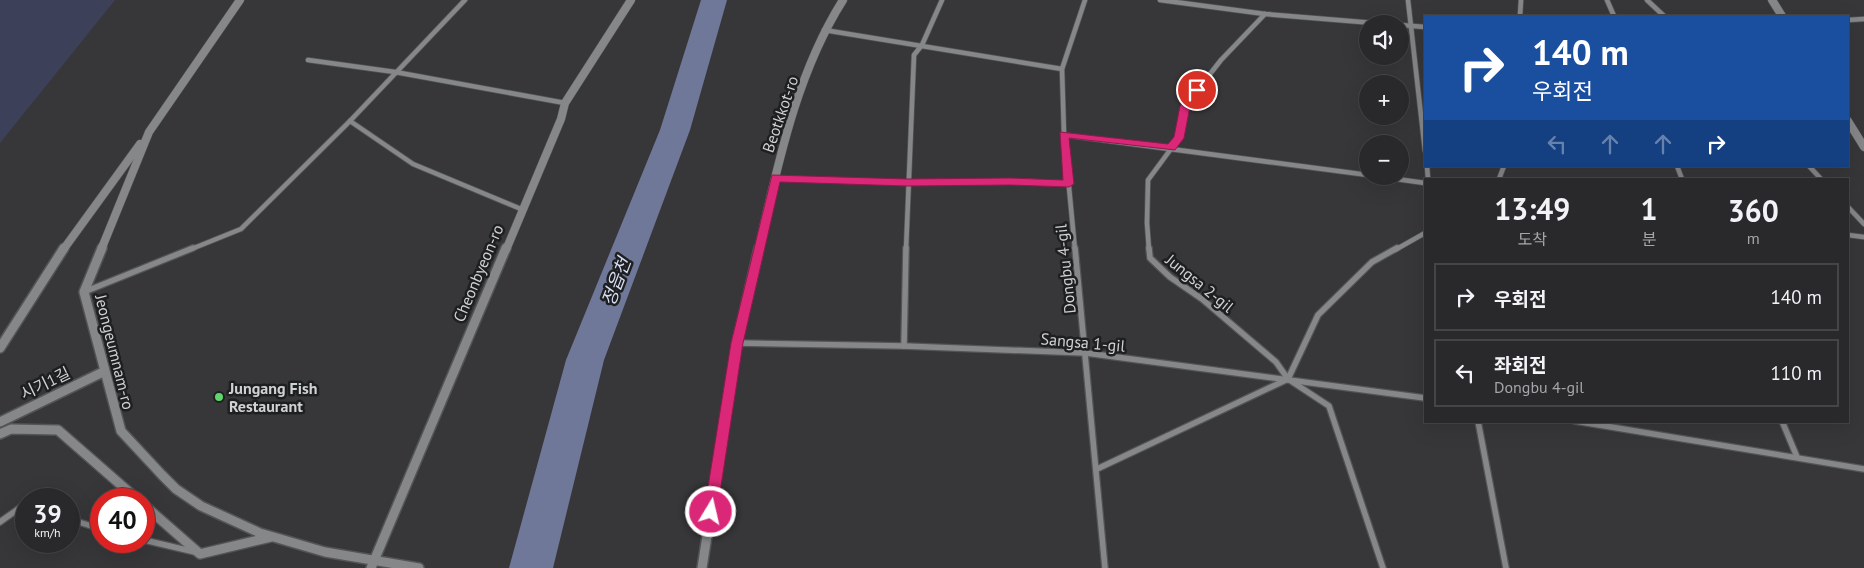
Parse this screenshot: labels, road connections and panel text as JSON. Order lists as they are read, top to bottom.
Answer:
{
  "streets": {
    "street": [
      "Beotkkot-ro",
      "Dongbu 4-gil",
      "Cheonbyeon-ro",
      "Jungsa 2-gil",
      "Sangsa 1-gil",
      "Jeongeumnam-ro",
      "시기1길"
    ]
  },
  "crossings": [
    ["Beotkkot-ro", "Sangsa 1-gil"],
    ["Dongbu 4-gil", "Sangsa 1-gil"],
    ["Cheonbyeon-ro", "Jeongeumnam-ro"],
    ["Jungsa 2-gil", "Sangsa 1-gil"],
    ["Jeongeumnam-ro", "시기1길"]
  ],
  "water": ["정읍천"],
  "places": ["Jungang Fish Restaurant"],
  "page": {
    "map_buttons": ["+", "−"],
    "turn": ["140 m", "우회전"],
    "eta": [
      "13:49",
      "도착",
      "1",
      "분",
      "360",
      "m"
    ],
    "list": [
      {
        "name": "우회전",
        "value": "140 m"
      },
      {
        "name": "좌회전",
        "note": "Dongbu 4-gil",
        "value": "110 m"
      }
    ],
    "speed": "39 km/h",
    "limit": "40"
  }
}
